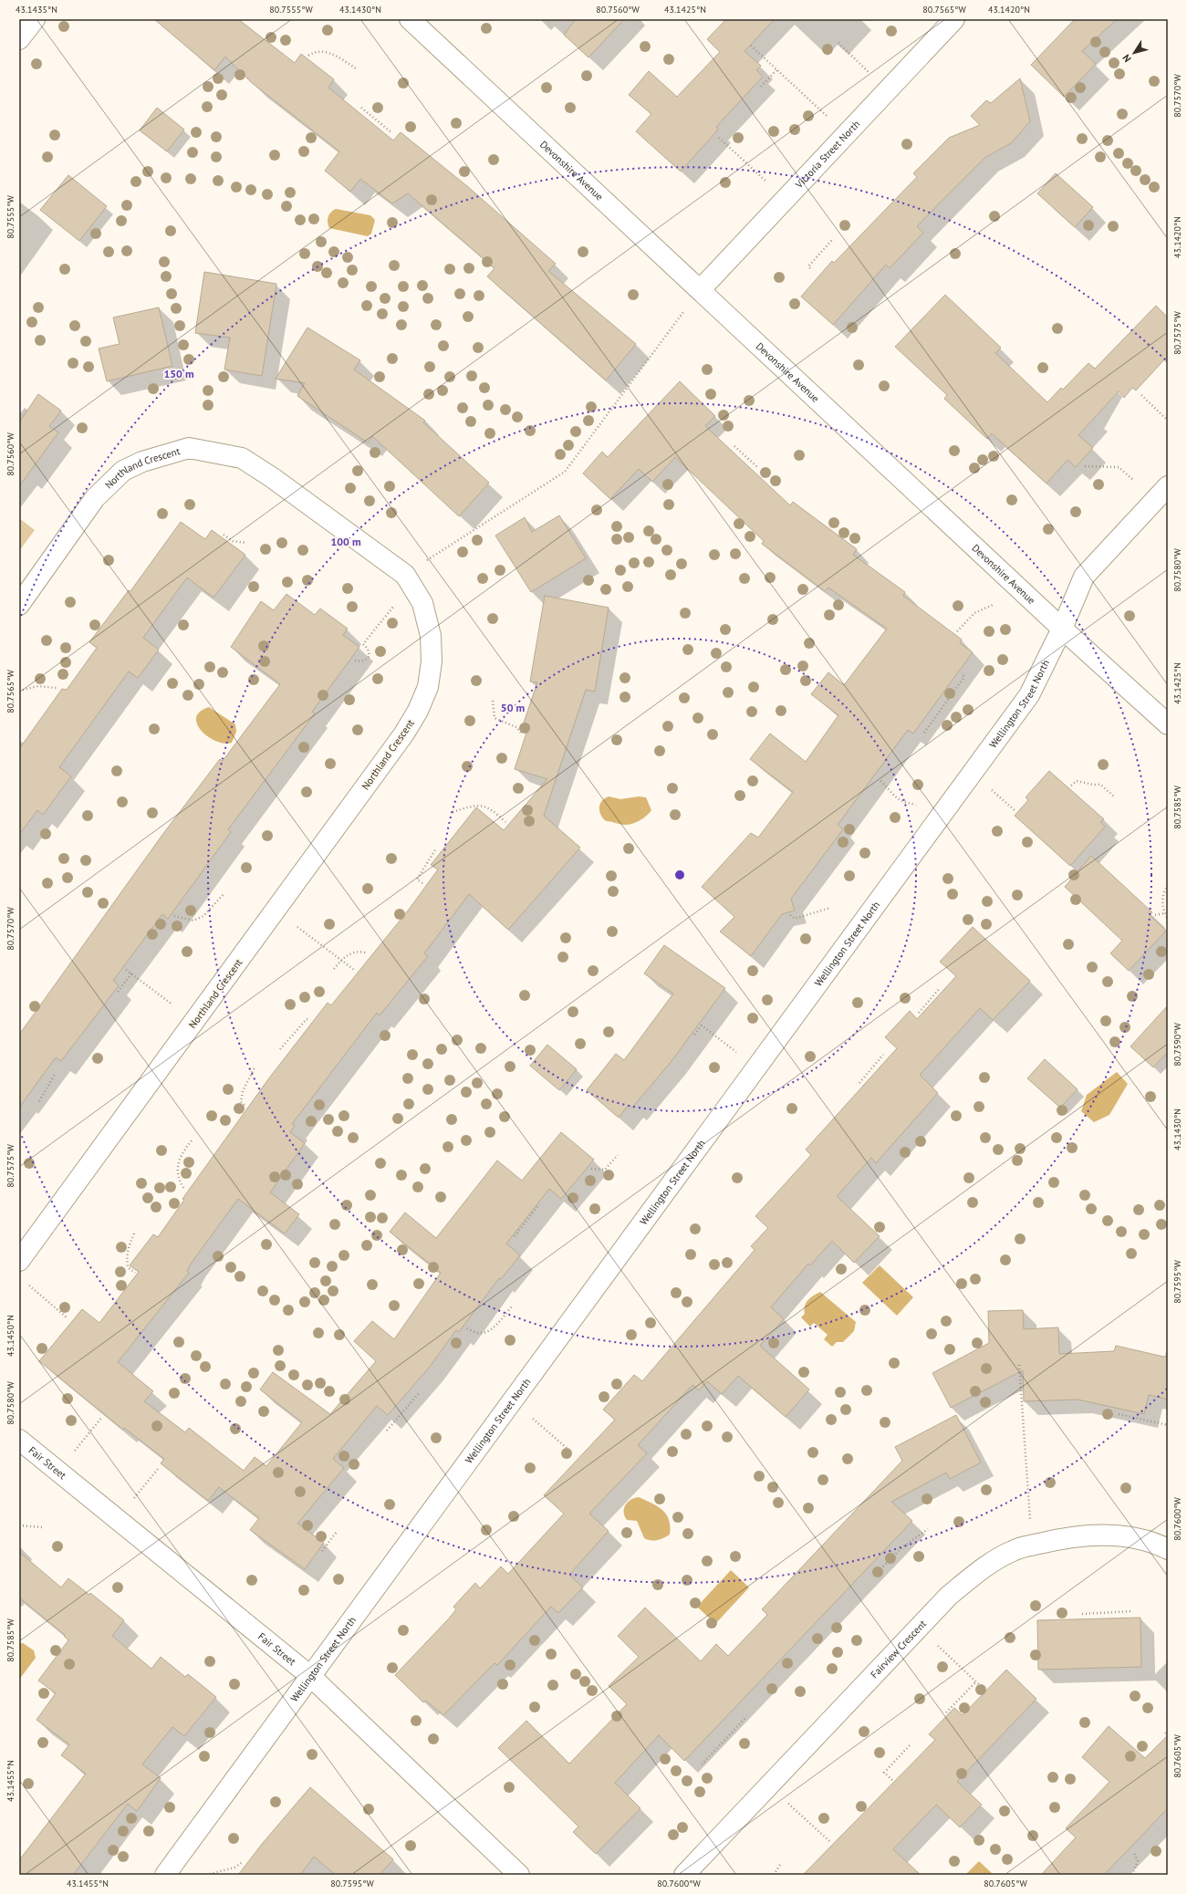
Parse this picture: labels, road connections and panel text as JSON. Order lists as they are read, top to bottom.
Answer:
{
  "streets": {
    "street": [
      "Victoria Street North",
      "Devonshire Avenue",
      "Northland Crescent",
      "Wellington Street North",
      "Fair Street",
      "Fairview Crescent"
    ]
  },
  "crossings": [
    ["Victoria Street North", "Devonshire Avenue"],
    ["Devonshire Avenue", "Wellington Street North"],
    ["Wellington Street North", "Fair Street"]
  ],
  "north": "bottom left",
  "coordinates": [
    "43.1435°N",
    "80.7555°W",
    "43.1430°N",
    "80.7560°W",
    "43.1425°N",
    "80.7565°W",
    "43.1420°N",
    "80.7570°W",
    "80.7575°W",
    "80.7580°W",
    "80.7585°W",
    "80.7590°W",
    "80.7595°W",
    "43.1450°N",
    "80.7600°W",
    "80.7605°W",
    "43.1455°N"
  ],
  "rings": ["150 m", "100 m", "50 m"]
}
